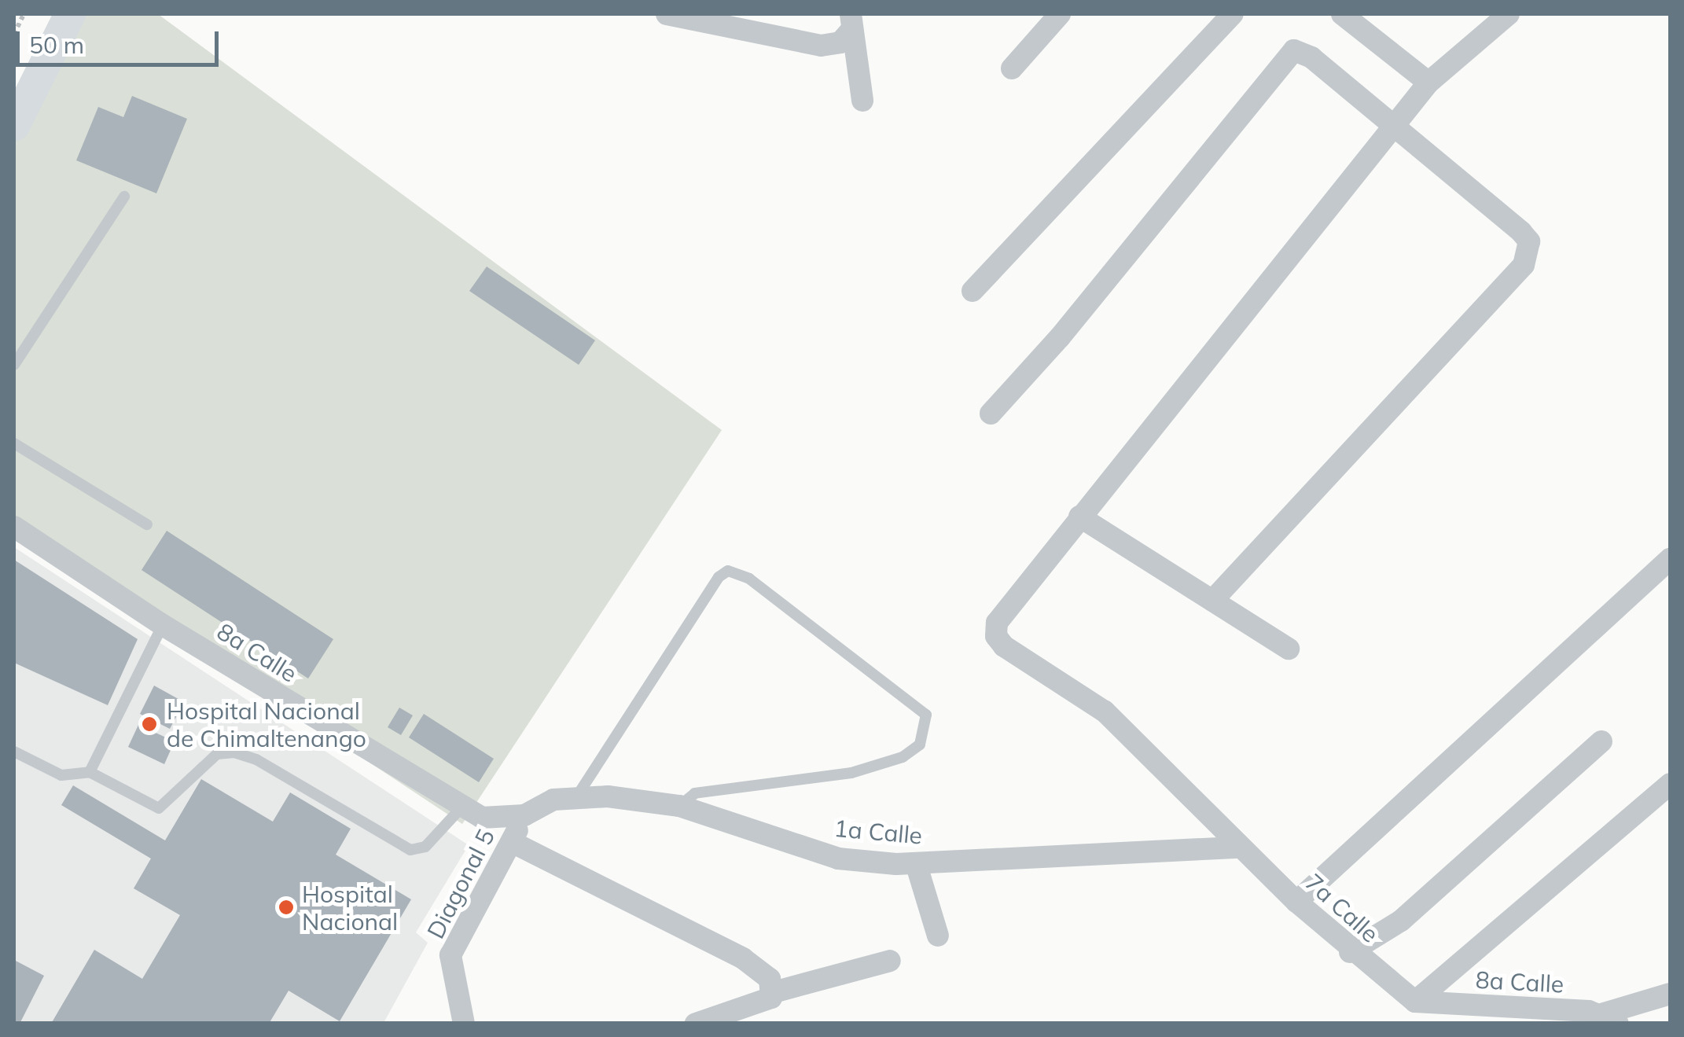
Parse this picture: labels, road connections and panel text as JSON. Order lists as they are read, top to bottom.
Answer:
{
  "streets": {
    "street": [
      "8a Calle",
      "1a Calle",
      "Diagonal 5",
      "7a Calle"
    ]
  },
  "crossings": [
    ["8a Calle", "1a Calle"],
    ["8a Calle", "Diagonal 5"],
    ["8a Calle", "7a Calle"],
    ["1a Calle", "Diagonal 5"],
    ["1a Calle", "7a Calle"]
  ],
  "places": ["Hospital Nacional de Chimaltenango", "Hospital Nacional"],
  "scale_bar": "50 m"
}
